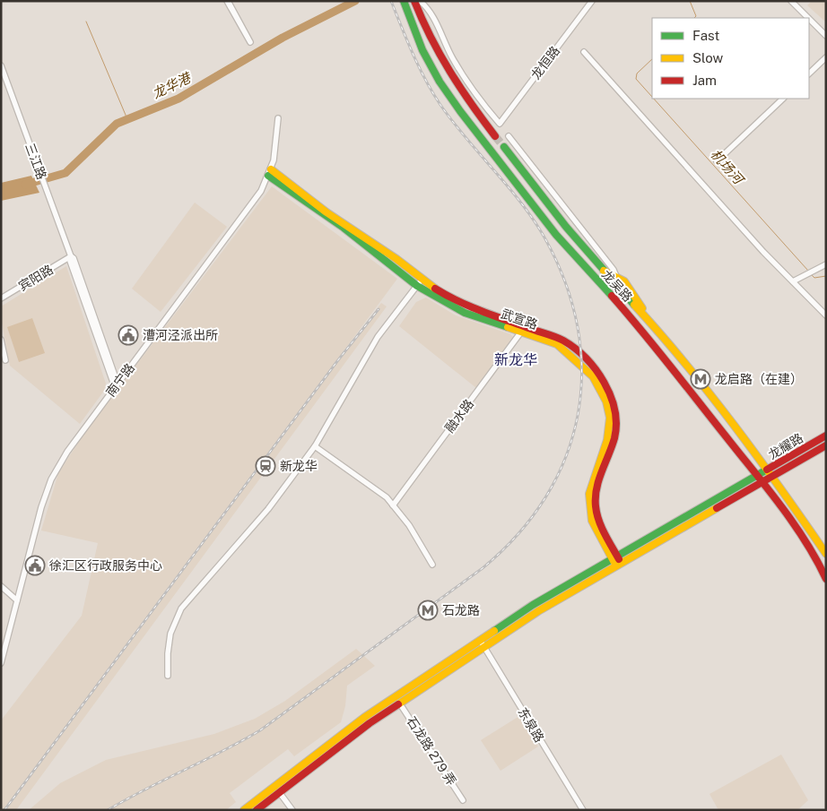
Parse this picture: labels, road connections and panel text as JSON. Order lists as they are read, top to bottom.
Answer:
{
  "streets": {
    "main road": ["龙吴路", "武宣路", "龙耀路"],
    "street": [
      "龙恒路",
      "三江路",
      "宾阳路",
      "南宁路",
      "融水路",
      "东泉路",
      "石龙路 279 弄"
    ]
  },
  "crossings": [
    ["三江路", "宾阳路"],
    ["三江路", "南宁路"],
    ["龙吴路", "龙耀路"],
    ["武宣路", "南宁路"],
    ["武宣路", "融水路"]
  ],
  "districts": ["新龙华"],
  "water": ["龙华港", "机场河"],
  "places": {
    "public building": ["漕河泾派出所", "徐汇区行政服务中心"],
    "metro station": ["龙启路（在建）", "石龙路"],
    "station": ["新龙华"]
  },
  "legend": ["Fast", "Slow", "Jam"]
}
